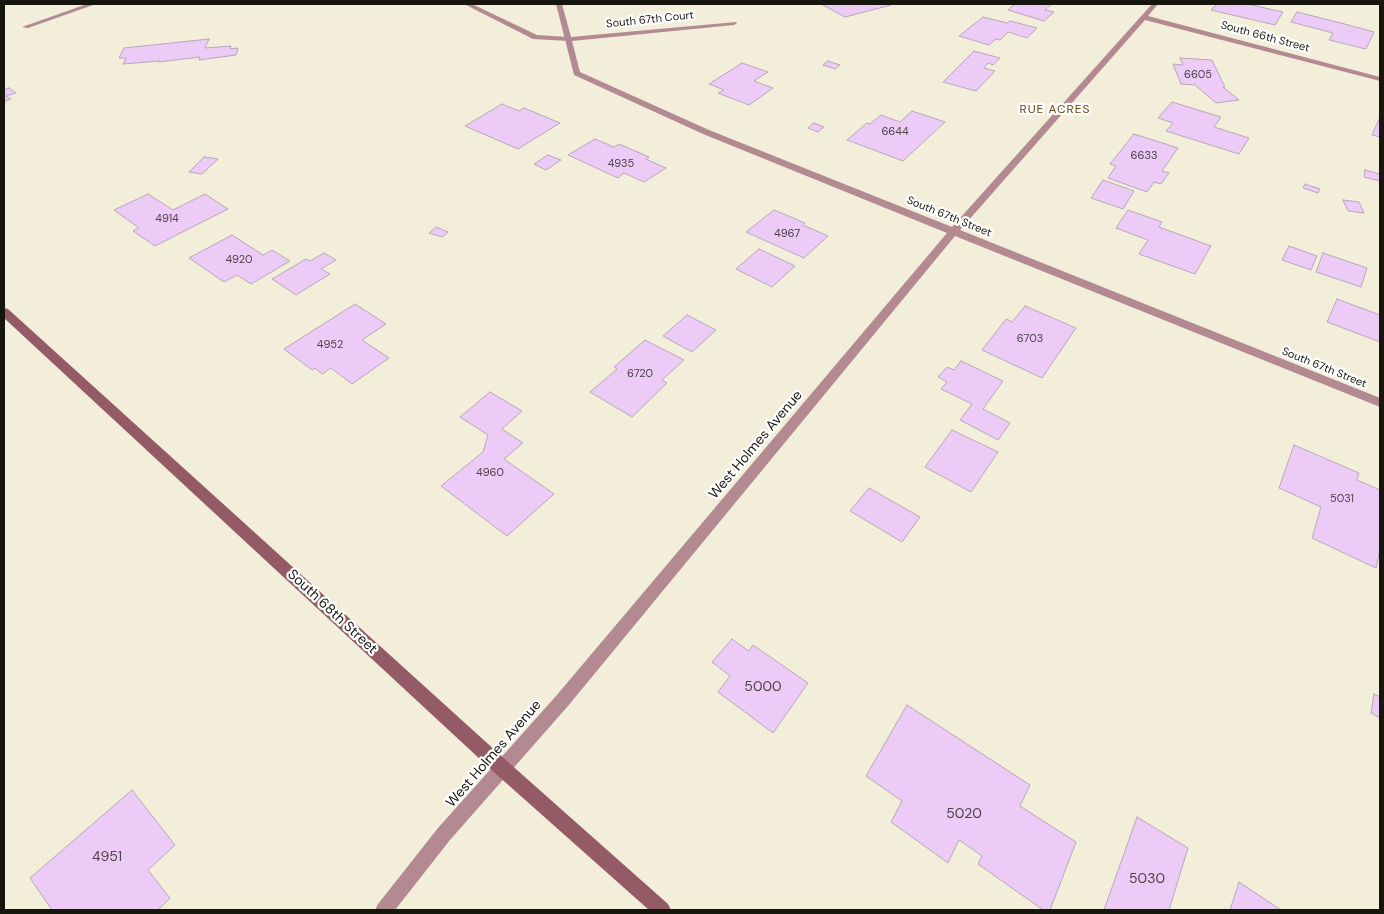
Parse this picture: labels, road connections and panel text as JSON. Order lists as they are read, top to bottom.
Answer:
{
  "streets": {
    "street": [
      "South 67th Court",
      "South 66th Street",
      "South 67th Street",
      "West Holmes Avenue",
      "South 68th Street"
    ]
  },
  "crossings": [
    ["South 67th Court", "South 67th Street"],
    ["South 66th Street", "West Holmes Avenue"],
    ["South 67th Street", "West Holmes Avenue"],
    ["West Holmes Avenue", "South 68th Street"]
  ],
  "districts": ["RUE ACRES"],
  "house_numbers": [
    "6605",
    "6644",
    "6633",
    "4935",
    "4914",
    "4967",
    "4920",
    "6703",
    "4952",
    "6720",
    "4960",
    "5031",
    "5000",
    "5020",
    "4951",
    "5030"
  ]
}
